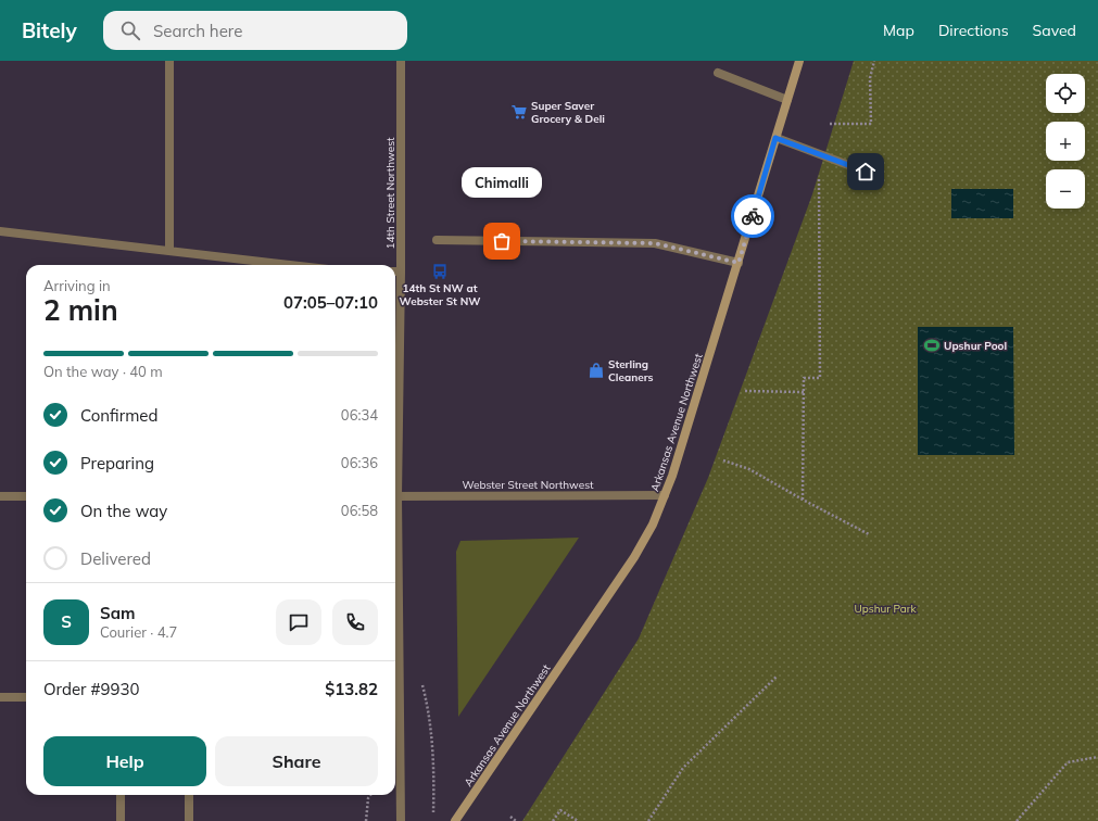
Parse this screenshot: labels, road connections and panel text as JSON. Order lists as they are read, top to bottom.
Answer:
{
  "streets": {
    "main road": ["Arkansas Avenue Northwest"],
    "street": ["14th Street Northwest", "Webster Street Northwest"]
  },
  "crossings": [
    ["Arkansas Avenue Northwest", "Webster Street Northwest"]
  ],
  "parks": ["Upshur Park"],
  "places": {
    "supermarket": ["Super Saver Grocery & Deli"],
    "other": ["Chimalli"],
    "bus stop": ["14th St NW at Webster St NW"],
    "sports": ["Upshur Pool"],
    "shop": ["Sterling Cleaners"]
  },
  "page": {
    "header": "Bitely",
    "search": "Search here",
    "nav": ["Map", "Directions", "Saved"],
    "map_buttons": ["+", "−"],
    "bubble": "Chimalli",
    "heading": ["2 min", "Arriving in", "07:05–07:10"],
    "panel": [
      "Sam",
      "Courier · 4.7",
      "Order #9930",
      "$13.82"
    ],
    "bar": "On the way · 40 m",
    "list": [
      ["Confirmed", "06:34"],
      ["Preparing", "06:36"],
      ["On the way", "06:58"],
      "Delivered"
    ],
    "round": "S",
    "buttons": ["Help", "Share"]
  }
}
